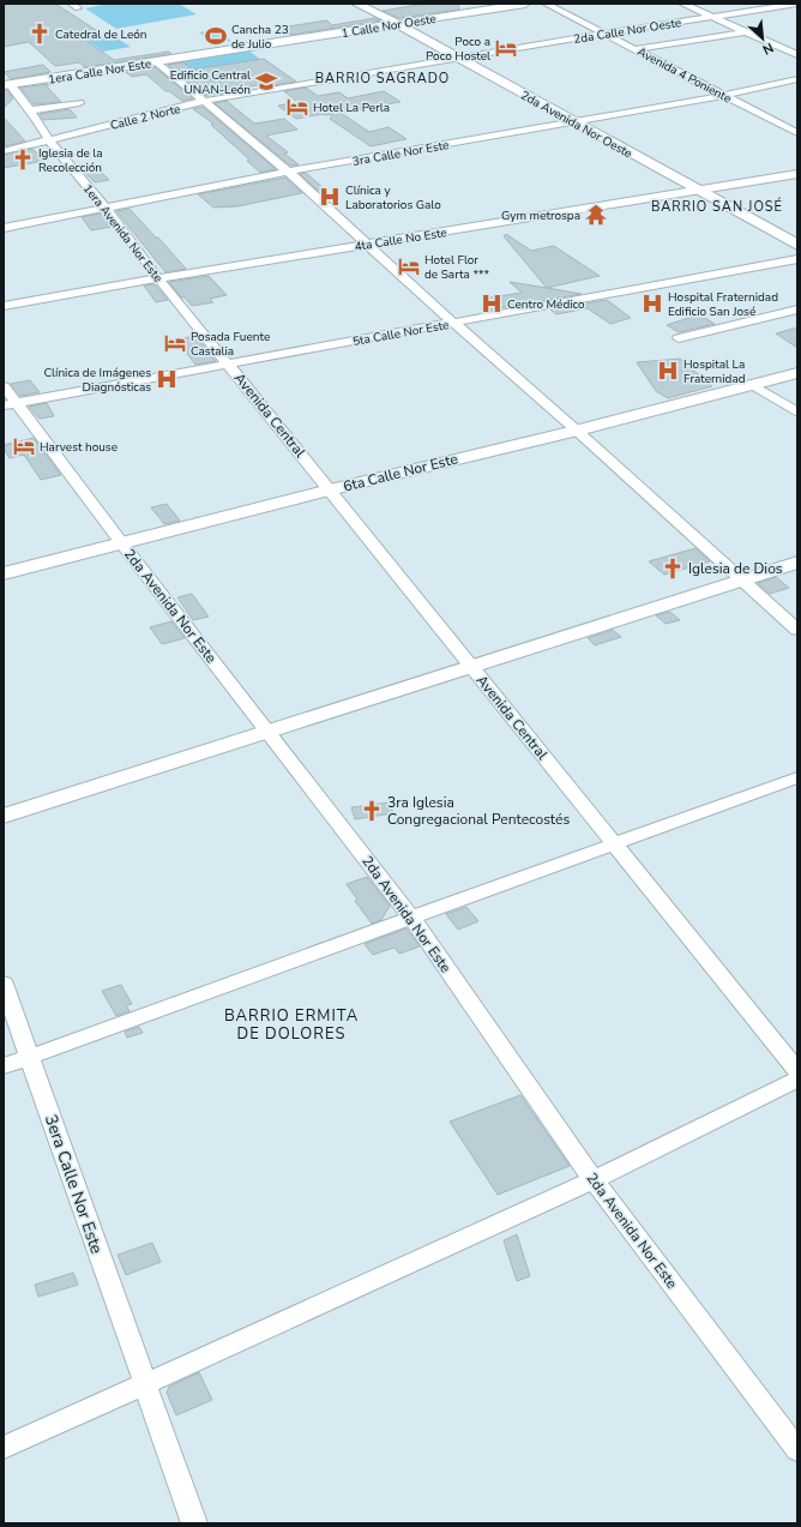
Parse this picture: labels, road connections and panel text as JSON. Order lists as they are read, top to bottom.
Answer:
{
  "streets": {
    "street": [
      "1 Calle Nor Oeste",
      "2da Calle Nor Oeste",
      "1era Calle Nor Este",
      "Avenida 4 Poniente",
      "Calle 2 Norte",
      "2da Avenida Nor Oeste",
      "3ra Calle Nor Este",
      "1era Avenida Nor Este",
      "4ta Calle No Este",
      "5ta Calle Nor Este",
      "Avenida Central",
      "6ta Calle Nor Este",
      "2da Avenida Nor Este",
      "3era Calle Nor Este"
    ]
  },
  "crossings": [
    ["1 Calle Nor Oeste", "1era Calle Nor Este"],
    ["1 Calle Nor Oeste", "2da Avenida Nor Oeste"],
    ["2da Calle Nor Oeste", "Avenida 4 Poniente"],
    ["2da Calle Nor Oeste", "Calle 2 Norte"],
    ["2da Calle Nor Oeste", "2da Avenida Nor Oeste"],
    ["1era Calle Nor Este", "1era Avenida Nor Este"],
    ["Avenida 4 Poniente", "3ra Calle Nor Este"],
    ["Calle 2 Norte", "2da Avenida Nor Oeste"],
    ["Calle 2 Norte", "1era Avenida Nor Este"],
    ["2da Avenida Nor Oeste", "3ra Calle Nor Este"],
    ["2da Avenida Nor Oeste", "4ta Calle No Este"],
    ["3ra Calle Nor Este", "1era Avenida Nor Este"],
    ["1era Avenida Nor Este", "4ta Calle No Este"],
    ["1era Avenida Nor Este", "5ta Calle Nor Este"],
    ["1era Avenida Nor Este", "Avenida Central"],
    ["5ta Calle Nor Este", "Avenida Central"],
    ["5ta Calle Nor Este", "2da Avenida Nor Este"],
    ["Avenida Central", "6ta Calle Nor Este"],
    ["6ta Calle Nor Este", "2da Avenida Nor Este"]
  ],
  "districts": ["BARRIO SAGRADO", "BARRIO SAN JOSÉ", "BARRIO ERMITA DE DOLORES"],
  "places": {
    "church": [
      "Catedral de León",
      "Iglesia de la Recolección",
      "Iglesia de Dios",
      "3ra Iglesia Congregacional Pentecostés"
    ],
    "sports": ["Cancha 23 de Julio"],
    "hotel": [
      "Poco a Poco Hostel",
      "Hotel La Perla",
      "Hotel Flor de Sarta ***",
      "Posada Fuente Castalia",
      "Harvest house"
    ],
    "school or university": ["Edificio Central UNAN-León"],
    "hospital": [
      "Clínica y Laboratorios Galo",
      "Centro Médico",
      "Hospital Fraternidad Edificio San José",
      "Hospital La Fraternidad",
      "Clínica de Imágenes Diagnósticas"
    ],
    "temple": ["Gym metrospa"]
  },
  "north": "bottom right"
}
